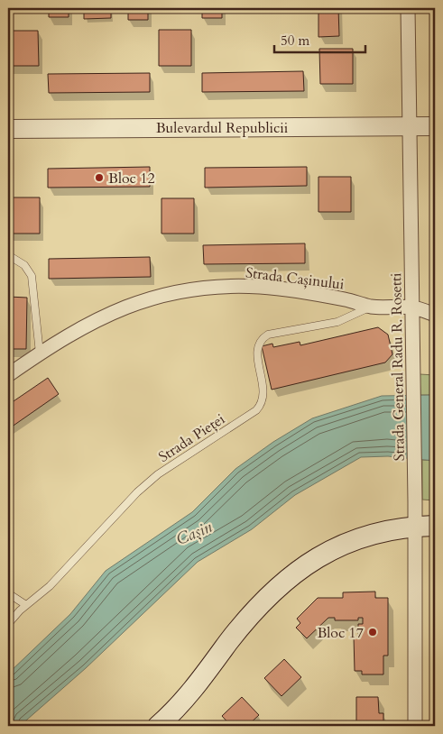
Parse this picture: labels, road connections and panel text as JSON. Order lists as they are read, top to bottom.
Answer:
{
  "streets": {
    "street": ["Bulevardul Republicii", "Strada Cașinului", "Strada General Radu R. Rosetti"],
    "lane": ["Strada Pieței"]
  },
  "crossings": [
    ["Bulevardul Republicii", "Strada General Radu R. Rosetti"],
    ["Strada Cașinului", "Strada General Radu R. Rosetti"],
    ["Strada Cașinului", "Strada Pieței"]
  ],
  "water": ["Cașin"],
  "places": ["Bloc 12", "Bloc 17"],
  "scale_bar": "50 m"
}
